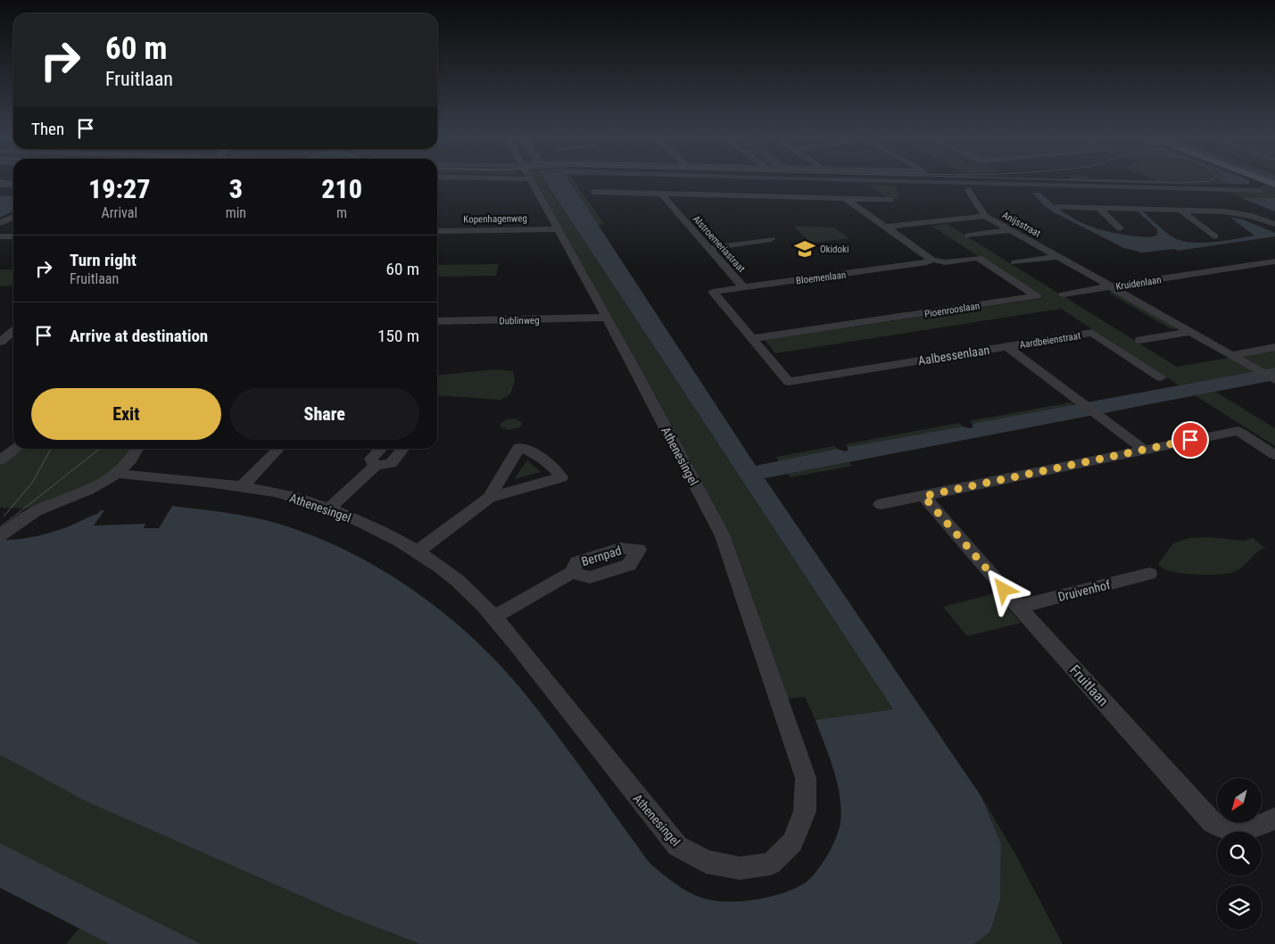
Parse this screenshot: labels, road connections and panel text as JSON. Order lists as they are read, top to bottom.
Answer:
{
  "streets": {
    "street": [
      "Kopenhagenweg",
      "Anijsstraat",
      "Alstroemeriastraat",
      "Bloemenlaan",
      "Kruidenlaan",
      "Pioenrooslaan",
      "Dublinweg",
      "Aardbeienstraat",
      "Aalbessenlaan",
      "Athenesingel",
      "Bernpad",
      "Druivenhof",
      "Fruitlaan"
    ]
  },
  "crossings": [
    ["Kopenhagenweg", "Athenesingel"],
    ["Anijsstraat", "Kruidenlaan"],
    ["Alstroemeriastraat", "Bloemenlaan"],
    ["Bloemenlaan", "Pioenrooslaan"],
    ["Bloemenlaan", "Aalbessenlaan"],
    ["Pioenrooslaan", "Aalbessenlaan"],
    ["Dublinweg", "Athenesingel"],
    ["Aardbeienstraat", "Aalbessenlaan"],
    ["Athenesingel", "Bernpad"],
    ["Druivenhof", "Fruitlaan"]
  ],
  "places": {
    "school or university": ["Okidoki"]
  },
  "north": "bottom left",
  "page": {
    "turn": ["60 m", "Fruitlaan"],
    "then": "Then",
    "eta": [
      "19:27",
      "Arrival",
      "3",
      "min",
      "210",
      "m"
    ],
    "list": [
      {
        "name": "Turn right",
        "note": "Fruitlaan",
        "value": "60 m"
      },
      {
        "name": "Arrive at destination",
        "value": "150 m"
      }
    ],
    "buttons": ["Exit", "Share"]
  }
}
